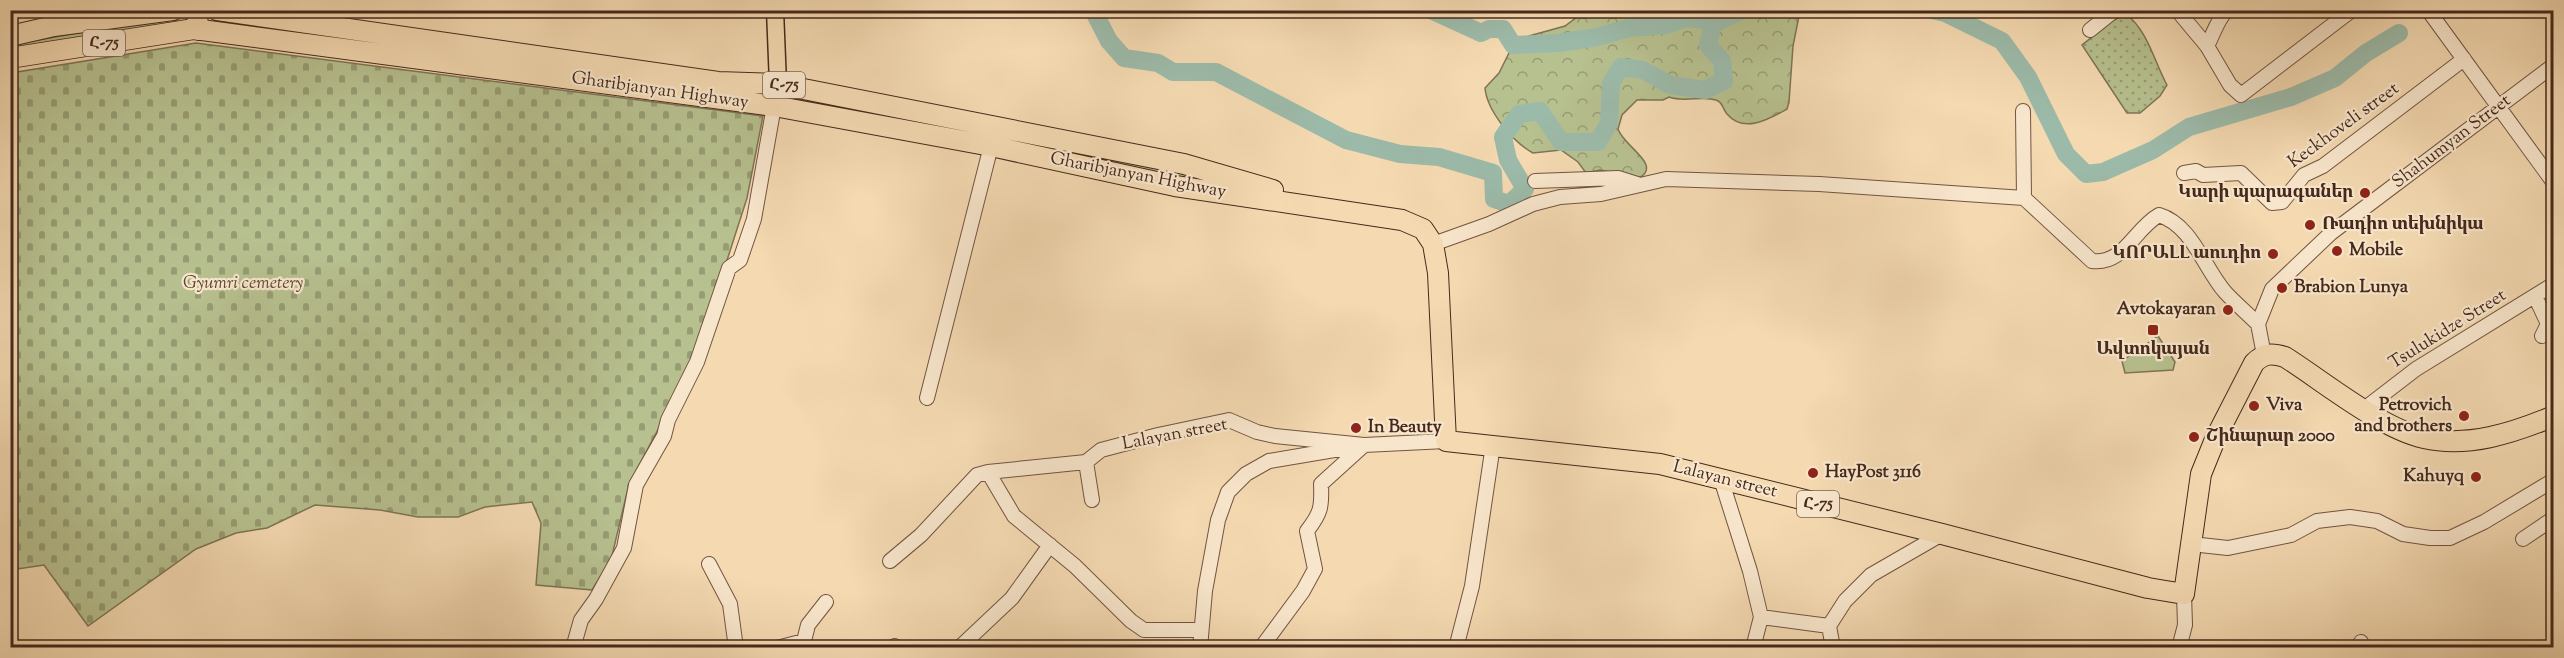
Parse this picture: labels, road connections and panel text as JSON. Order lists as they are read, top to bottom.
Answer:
{
  "streets": {
    "highway": ["Հ-75", "Gharibjanyan Highway", "Lalayan street"],
    "street": ["Keckhoveli street", "Shahumyan Street", "Tsulukidze Street"]
  },
  "parks": ["Gyumri cemetery"],
  "places": {
    "other": [
      "Կարի պարագաներ",
      "Ռադիո տեխնիկա",
      "Mobile",
      "ԿՈՐԱԼԼ աուդիո",
      "Brabion Lunya",
      "Avtokayaran",
      "Viva",
      "Petrovich and brothers",
      "In Beauty",
      "Շինարար 2000",
      "HayPost 3116",
      "Kahuyq"
    ],
    "transit": ["Ավտոկայան"]
  }
}
